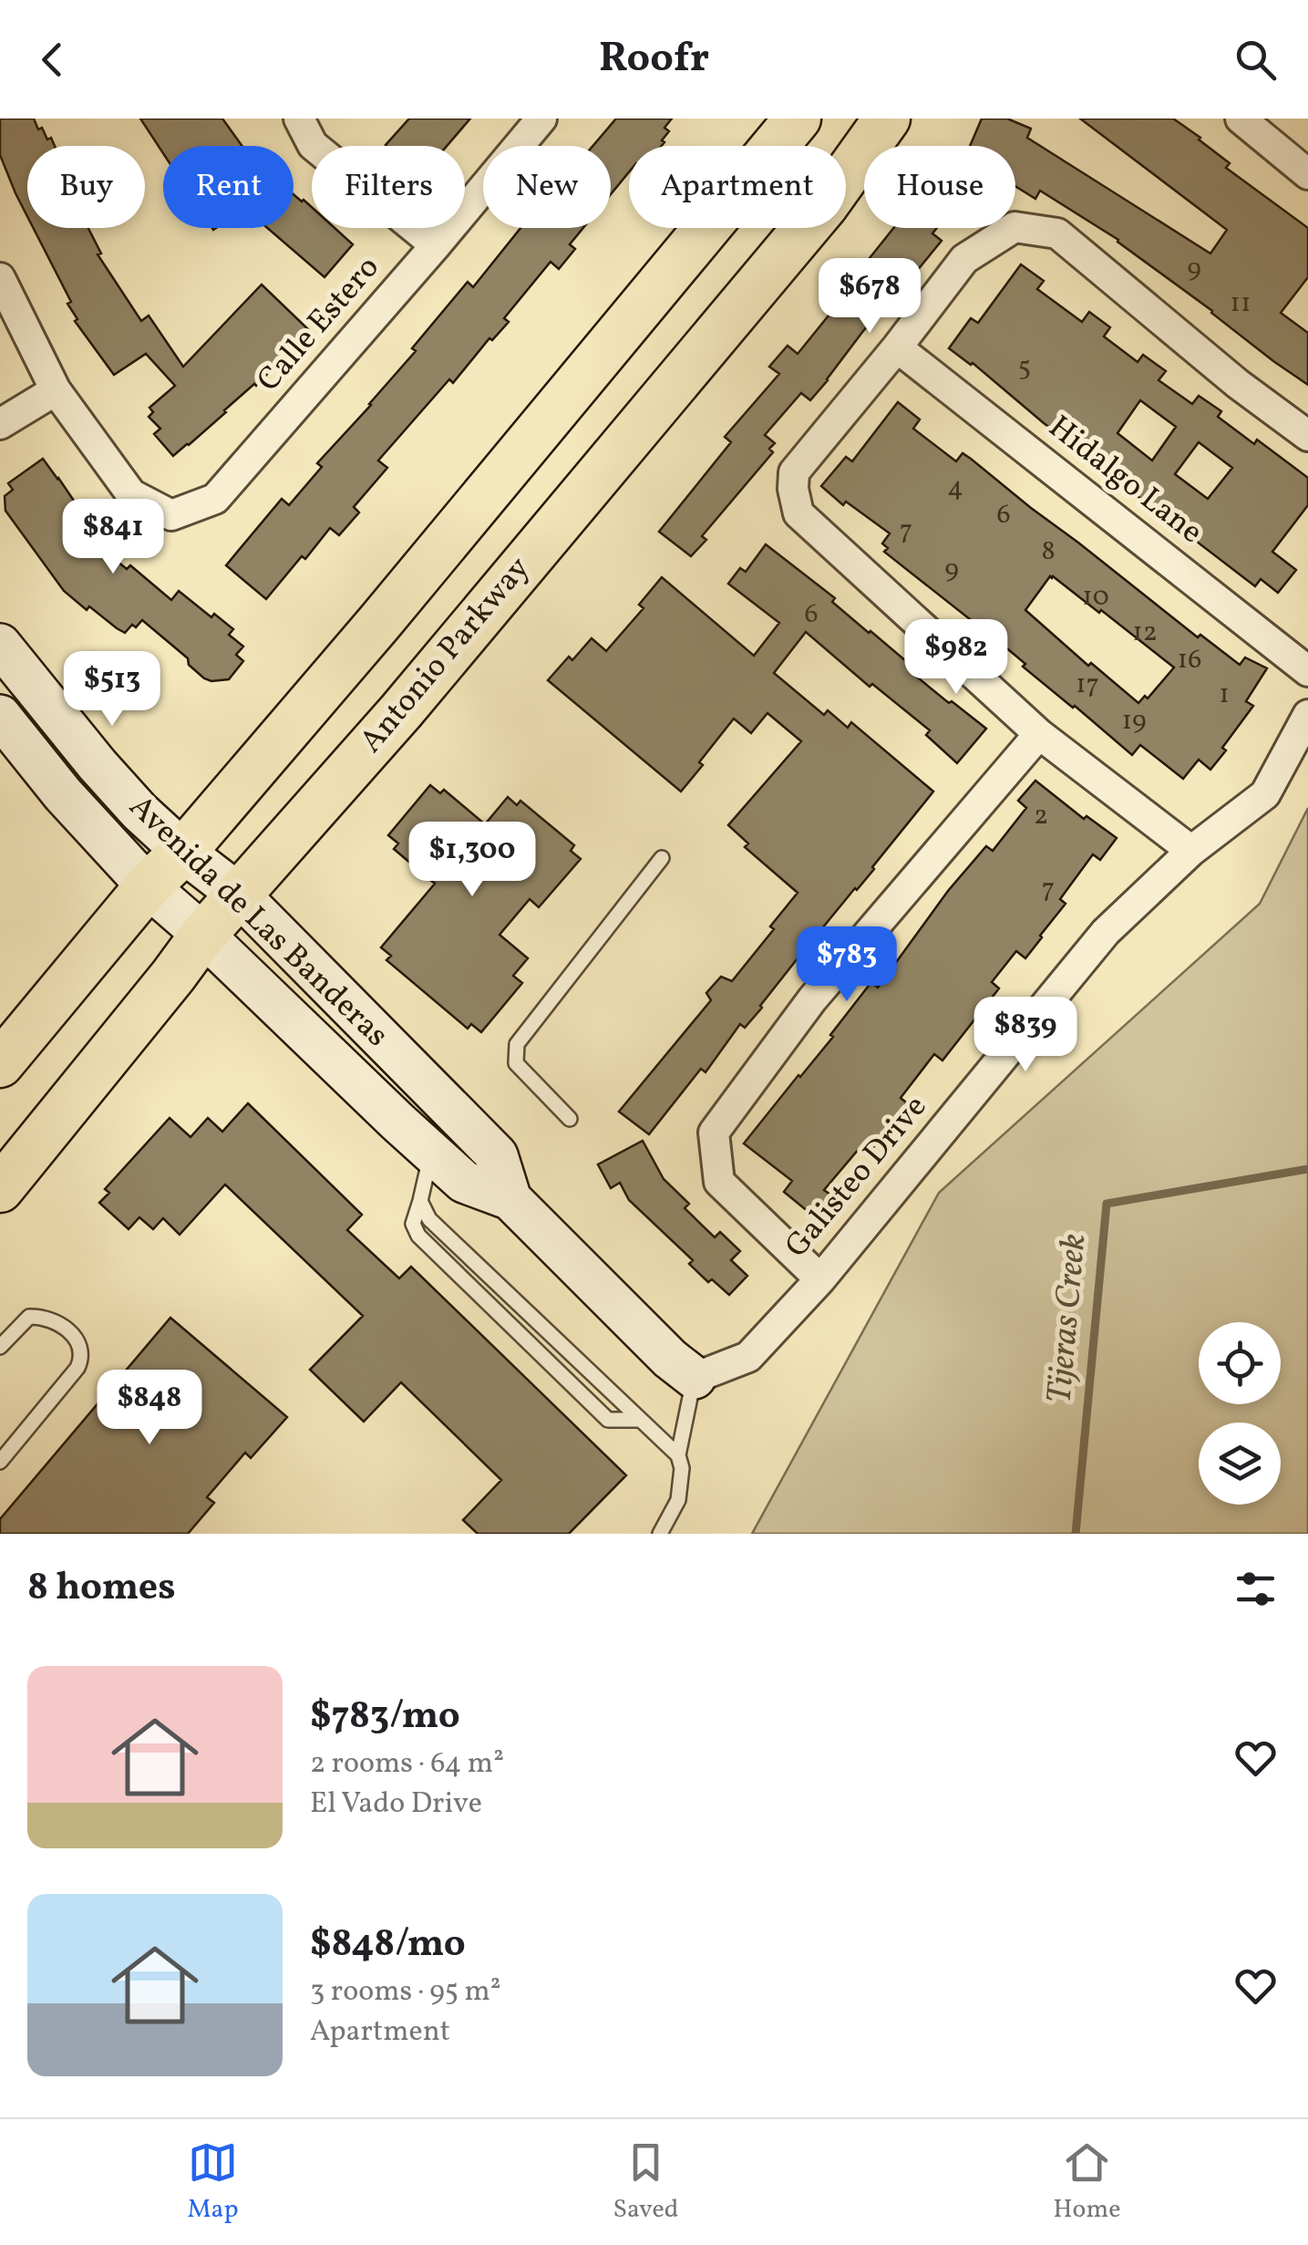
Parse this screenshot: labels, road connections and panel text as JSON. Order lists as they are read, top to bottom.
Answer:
{
  "streets": {
    "main road": ["Antonio Parkway"],
    "street": [
      "Calle Estero",
      "Hidalgo Lane",
      "Avenida de Las Banderas",
      "Galisteo Drive"
    ]
  },
  "crossings": [
    ["Antonio Parkway", "Avenida de Las Banderas"],
    ["Avenida de Las Banderas", "Galisteo Drive"]
  ],
  "water": ["Tijeras Creek"],
  "house_numbers": [
    "9",
    "11",
    "5",
    "4",
    "6",
    "7",
    "8",
    "9",
    "10",
    "6",
    "12",
    "16",
    "17",
    "1",
    "19",
    "2",
    "7"
  ],
  "page": {
    "header": "Roofr",
    "chip": [
      "Buy",
      "Rent",
      "Filters",
      "New",
      "Apartment",
      "House"
    ],
    "price": [
      "$678",
      "$841",
      "$982",
      "$513",
      "$1,300",
      "$783",
      "$839",
      "$848"
    ],
    "heading": "8 homes",
    "list": [
      {
        "name": "$783/mo",
        "note": "2 rooms · 64 m² · El Vado Drive"
      },
      {
        "name": "$848/mo",
        "note": "3 rooms · 95 m² · Apartment"
      }
    ],
    "tabs": ["Map", "Saved", "Home"]
  }
}
